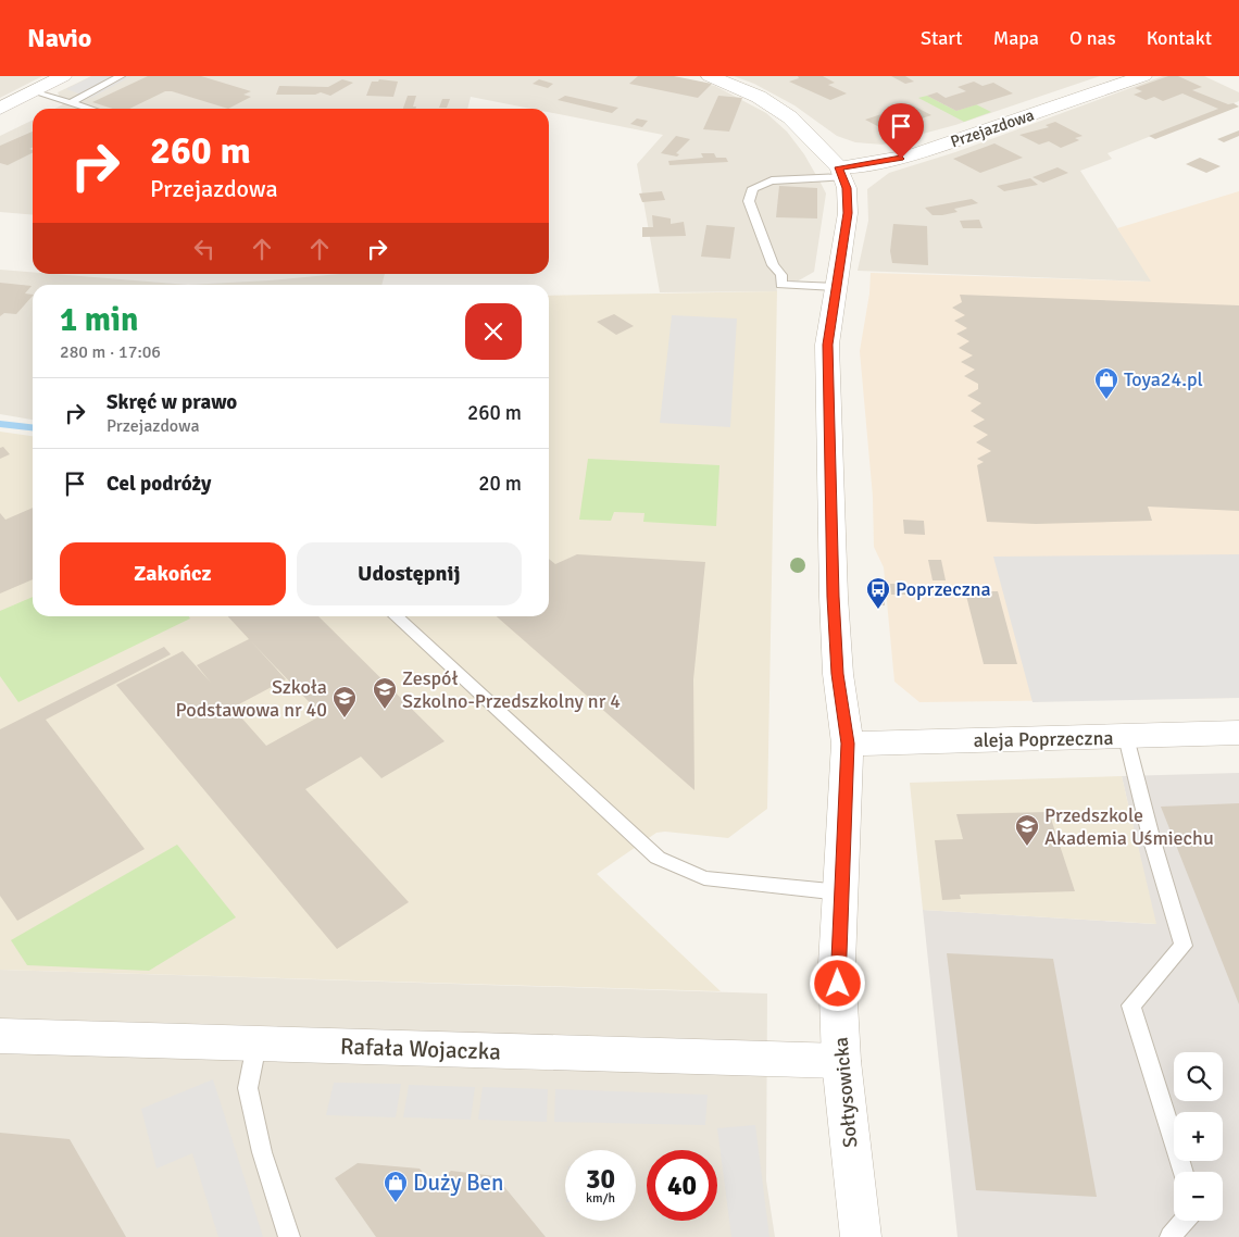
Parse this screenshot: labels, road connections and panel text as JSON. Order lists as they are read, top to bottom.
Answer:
{
  "streets": {
    "street": [
      "Przejazdowa",
      "aleja Poprzeczna",
      "Rafała Wojaczka",
      "Sołtysowicka"
    ]
  },
  "crossings": [
    ["Przejazdowa", "Sołtysowicka"],
    ["aleja Poprzeczna", "Sołtysowicka"],
    ["Rafała Wojaczka", "Sołtysowicka"]
  ],
  "places": {
    "shop": ["Toya24.pl", "Duży Ben"],
    "bus stop": ["Poprzeczna"],
    "school or university": ["Zespół Szkolno-Przedszkolny nr 4", "Szkoła Podstawowa nr 40", "Przedszkole Akademia Uśmiechu"]
  },
  "page": {
    "header": "Navio",
    "nav": [
      "Start",
      "Mapa",
      "O nas",
      "Kontakt"
    ],
    "turn": ["260 m", "Przejazdowa"],
    "heading": ["1 min", "280 m · 17:06"],
    "list": [
      {
        "name": "Skręć w prawo",
        "note": "Przejazdowa",
        "value": "260 m"
      },
      {
        "name": "Cel podróży",
        "value": "20 m"
      }
    ],
    "buttons": ["Zakończ", "Udostępnij"],
    "map_buttons": ["+", "−"],
    "speed": "30 km/h",
    "limit": "40"
  }
}
